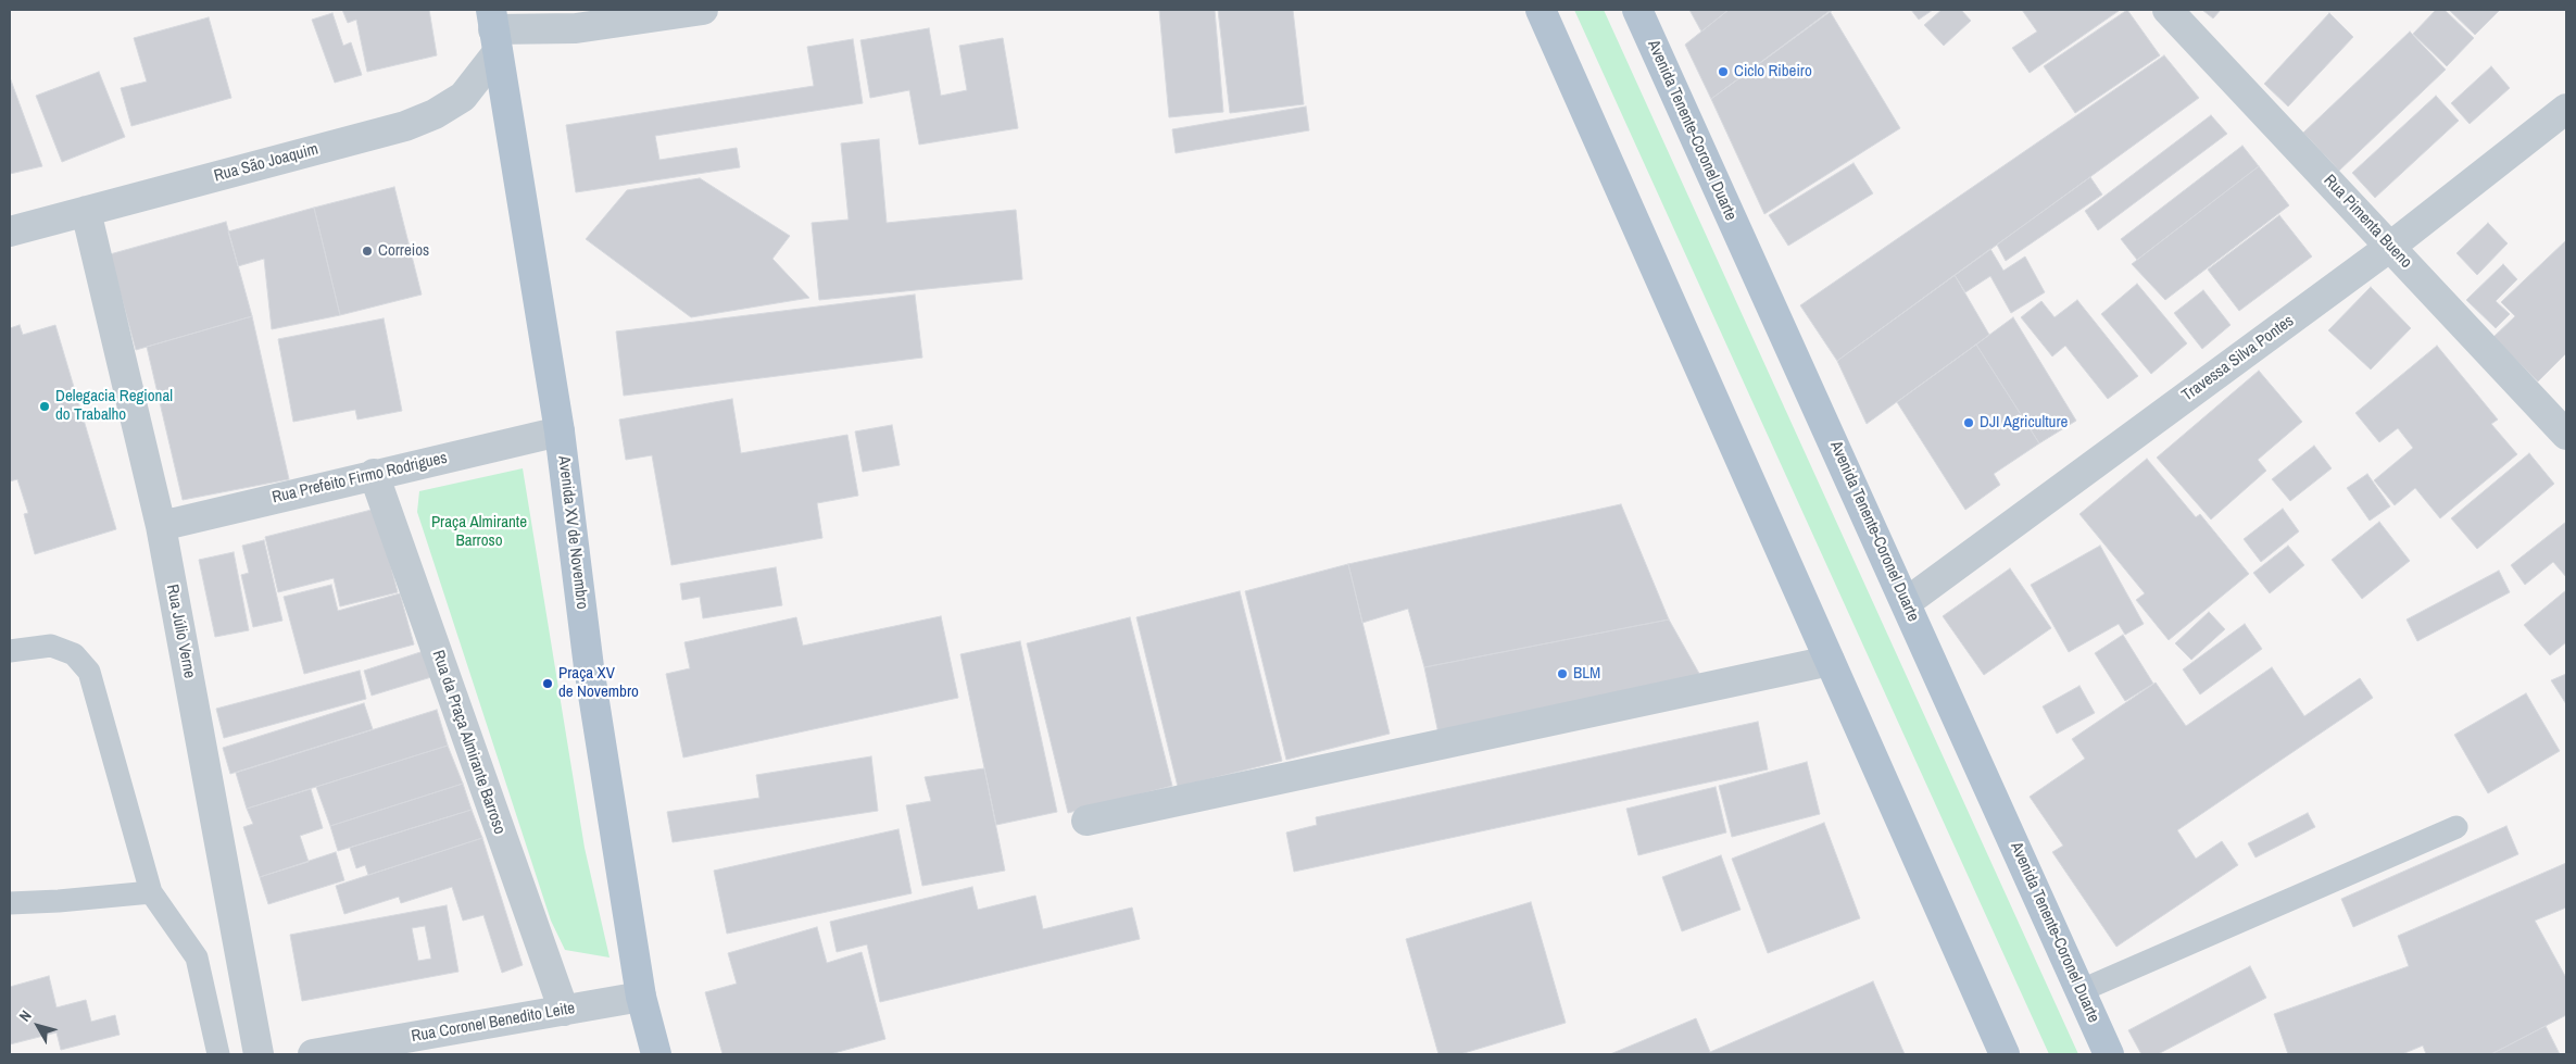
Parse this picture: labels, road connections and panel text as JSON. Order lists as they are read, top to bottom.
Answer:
{
  "streets": {
    "main road": ["Avenida Tenente-Coronel Duarte", "Avenida XV de Novembro"],
    "street": [
      "Rua São Joaquim",
      "Rua Pimenta Bueno",
      "Travessa Silva Pontes",
      "Rua Prefeito Firmo Rodrigues",
      "Rua Júlio Verne",
      "Rua da Praça Almirante Barroso",
      "Rua Coronel Benedito Leite"
    ]
  },
  "crossings": [
    ["Avenida Tenente-Coronel Duarte", "Travessa Silva Pontes"],
    ["Rua São Joaquim", "Avenida XV de Novembro"],
    ["Rua São Joaquim", "Rua Júlio Verne"],
    ["Rua Pimenta Bueno", "Travessa Silva Pontes"],
    ["Rua Prefeito Firmo Rodrigues", "Avenida XV de Novembro"],
    ["Rua Prefeito Firmo Rodrigues", "Rua Júlio Verne"],
    ["Rua Prefeito Firmo Rodrigues", "Rua da Praça Almirante Barroso"],
    ["Avenida XV de Novembro", "Rua Coronel Benedito Leite"],
    ["Rua da Praça Almirante Barroso", "Rua Coronel Benedito Leite"]
  ],
  "parks": ["Praça Almirante Barroso"],
  "places": [
    "Ciclo Ribeiro",
    "Correios",
    "Delegacia Regional do Trabalho",
    "DJI Agriculture",
    "BLM",
    "Praça XV de Novembro"
  ],
  "north": "top left"
}
